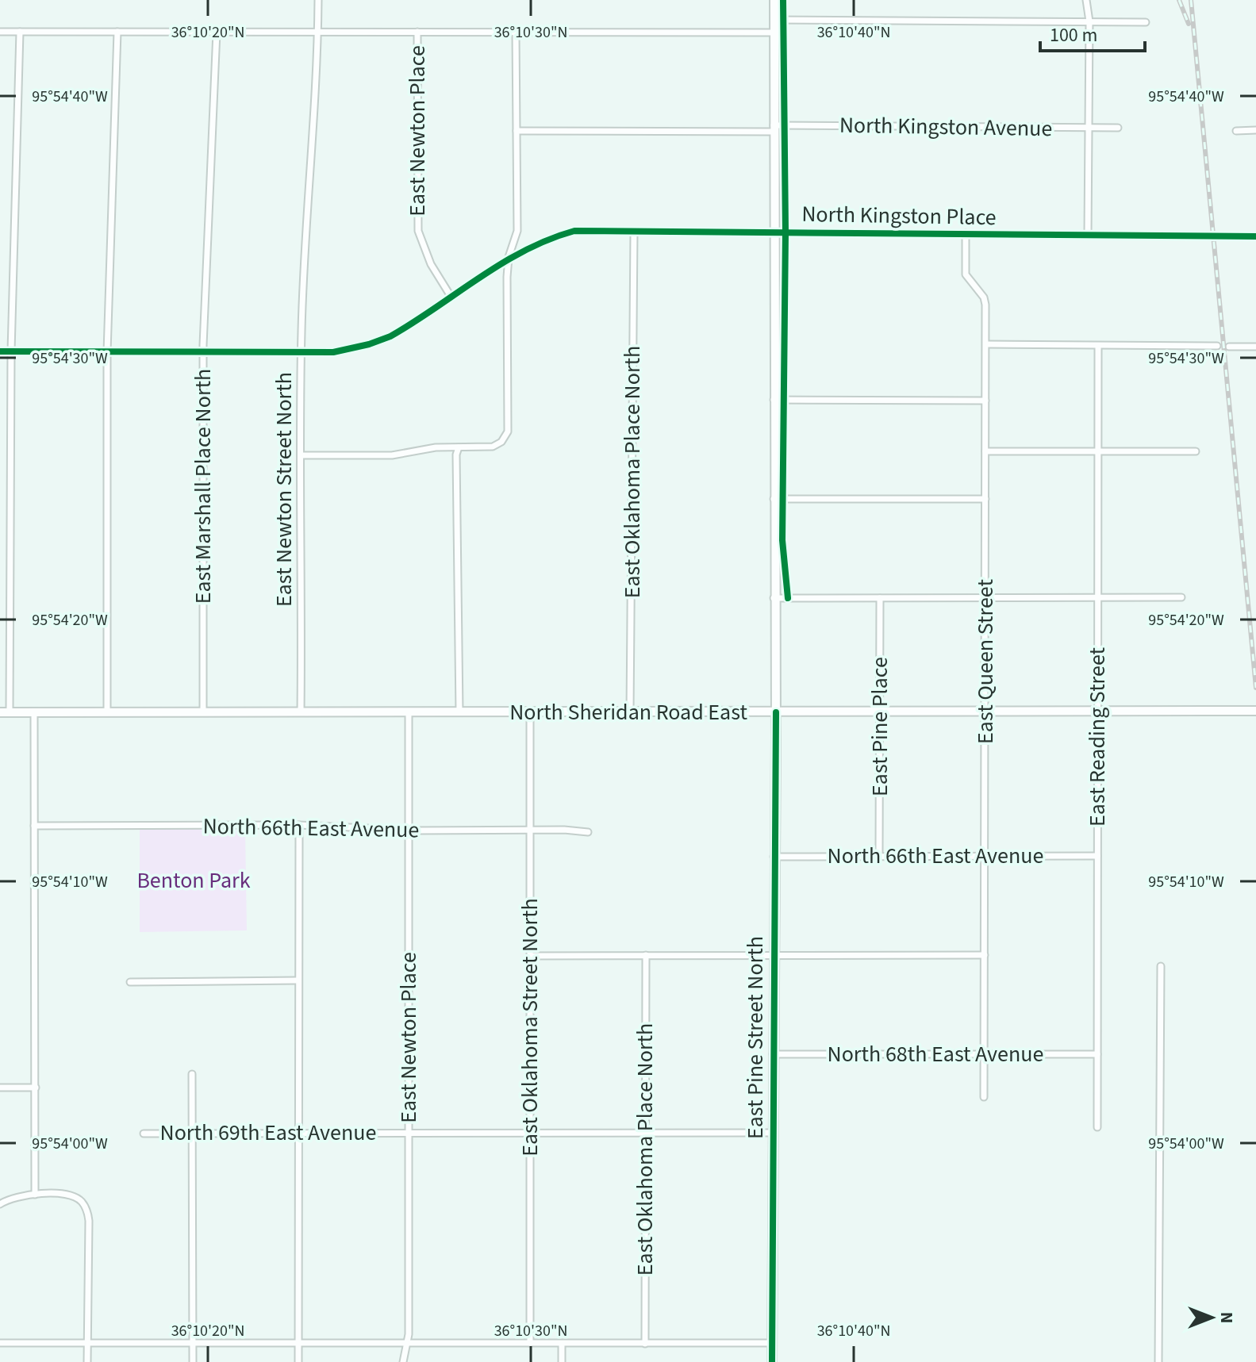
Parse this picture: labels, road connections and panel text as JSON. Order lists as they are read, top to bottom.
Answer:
{
  "streets": {
    "main road": ["North Sheridan Road East", "East Pine Street North"],
    "street": [
      "North Kingston Avenue",
      "East Newton Place",
      "North Kingston Place",
      "East Oklahoma Place North",
      "East Marshall Place North",
      "East Newton Street North",
      "East Queen Street",
      "East Pine Place",
      "East Reading Street",
      "North 66th East Avenue",
      "East Oklahoma Street North",
      "North 68th East Avenue",
      "North 69th East Avenue"
    ]
  },
  "crossings": [
    ["North Kingston Avenue", "East Pine Street North"],
    ["East Newton Place", "North Kingston Place"],
    ["East Newton Place", "North Sheridan Road East"],
    ["East Newton Place", "North 66th East Avenue"],
    ["East Newton Place", "North 69th East Avenue"],
    ["North Kingston Place", "East Oklahoma Place North"],
    ["North Kingston Place", "East Marshall Place North"],
    ["North Kingston Place", "East Newton Street North"],
    ["North Kingston Place", "East Queen Street"],
    ["North Kingston Place", "East Pine Street North"],
    ["East Oklahoma Place North", "North Sheridan Road East"],
    ["East Oklahoma Place North", "North 69th East Avenue"],
    ["East Marshall Place North", "North Sheridan Road East"],
    ["East Newton Street North", "North Sheridan Road East"],
    ["East Queen Street", "North Sheridan Road East"],
    ["East Queen Street", "North 66th East Avenue"],
    ["East Queen Street", "North 68th East Avenue"],
    ["North Sheridan Road East", "East Pine Place"],
    ["North Sheridan Road East", "East Reading Street"],
    ["North Sheridan Road East", "East Oklahoma Street North"],
    ["North Sheridan Road East", "East Pine Street North"],
    ["East Pine Place", "North 66th East Avenue"],
    ["East Reading Street", "North 66th East Avenue"],
    ["East Reading Street", "North 68th East Avenue"],
    ["North 66th East Avenue", "East Oklahoma Street North"],
    ["North 66th East Avenue", "East Pine Street North"],
    ["East Oklahoma Street North", "North 69th East Avenue"],
    ["East Pine Street North", "North 68th East Avenue"],
    ["East Pine Street North", "North 69th East Avenue"]
  ],
  "parks": ["Benton Park"],
  "scale_bar": "100 m",
  "north": "right",
  "coordinates": [
    "36°10'20\"N",
    "36°10'30\"N",
    "36°10'40\"N",
    "95°54'40\"W",
    "95°54'30\"W",
    "95°54'20\"W",
    "95°54'10\"W",
    "95°54'00\"W"
  ]
}
